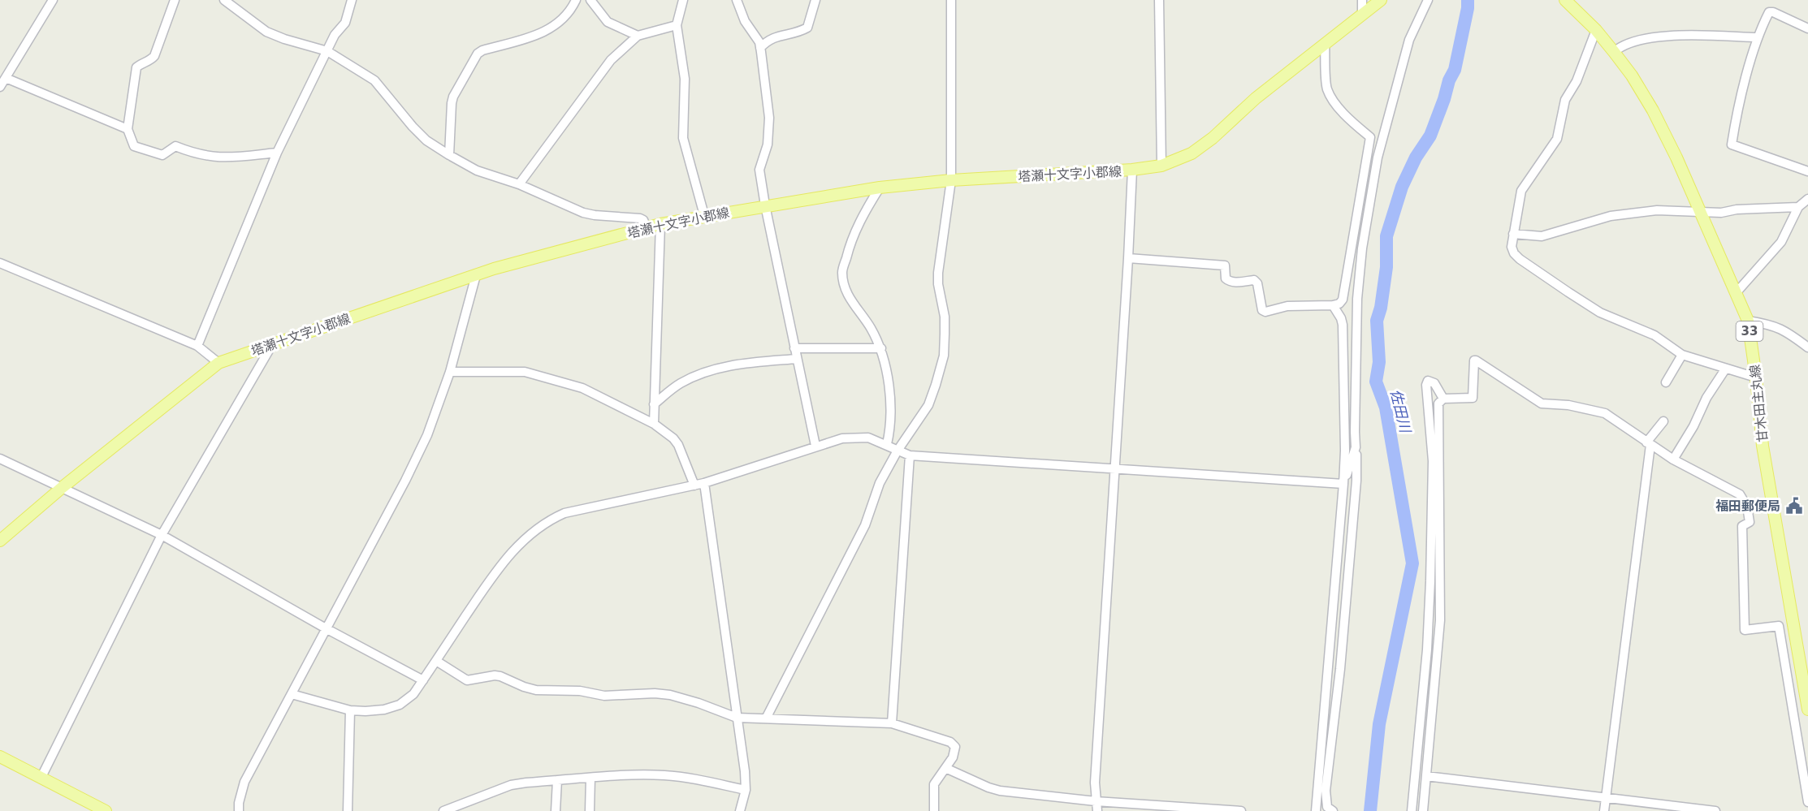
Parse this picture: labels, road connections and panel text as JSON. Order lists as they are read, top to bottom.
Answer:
{
  "streets": {
    "main road": ["塔瀬十文字小郡線", "33", "甘木田主丸線"]
  },
  "water": ["佐田川"],
  "places": {
    "public building": ["福田郵便局"]
  }
}
